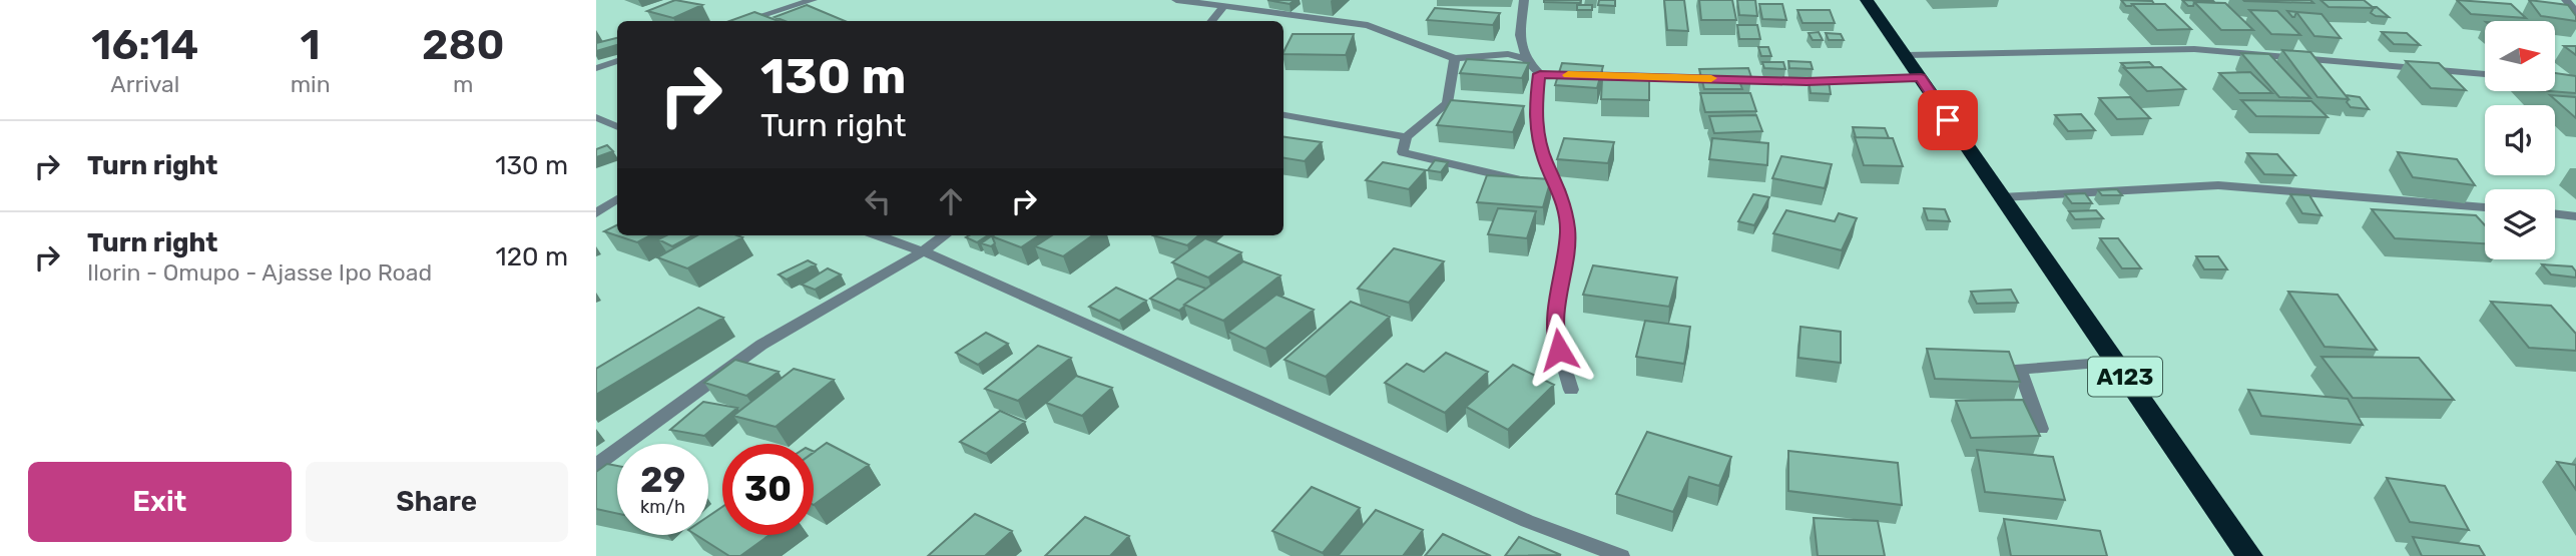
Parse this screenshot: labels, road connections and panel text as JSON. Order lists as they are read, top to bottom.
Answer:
{
  "streets": {
    "highway": ["A123"]
  },
  "north": "right",
  "page": {
    "eta": [
      "16:14",
      "Arrival",
      "1",
      "min",
      "280",
      "m"
    ],
    "turn": ["130 m", "Turn right"],
    "list": [
      {
        "name": "Turn right",
        "value": "130 m"
      },
      {
        "name": "Turn right",
        "note": "Ilorin - Omupo - Ajasse Ipo Road",
        "value": "120 m"
      }
    ],
    "speed": "29 km/h",
    "limit": "30",
    "buttons": ["Exit", "Share"]
  }
}
